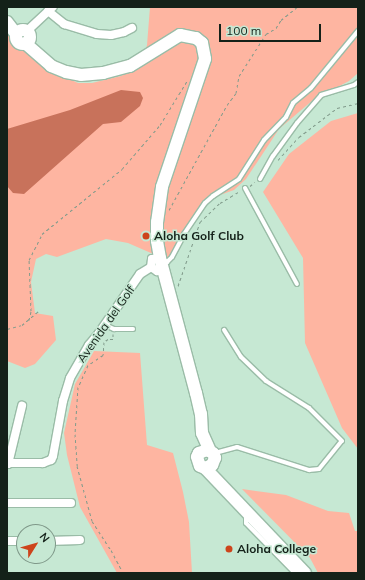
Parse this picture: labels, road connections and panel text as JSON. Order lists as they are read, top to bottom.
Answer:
{
  "streets": {
    "street": ["Avenida del Golf"]
  },
  "places": ["Aloha Golf Club", "Aloha College"],
  "scale_bar": "100 m",
  "north": "top right"
}
